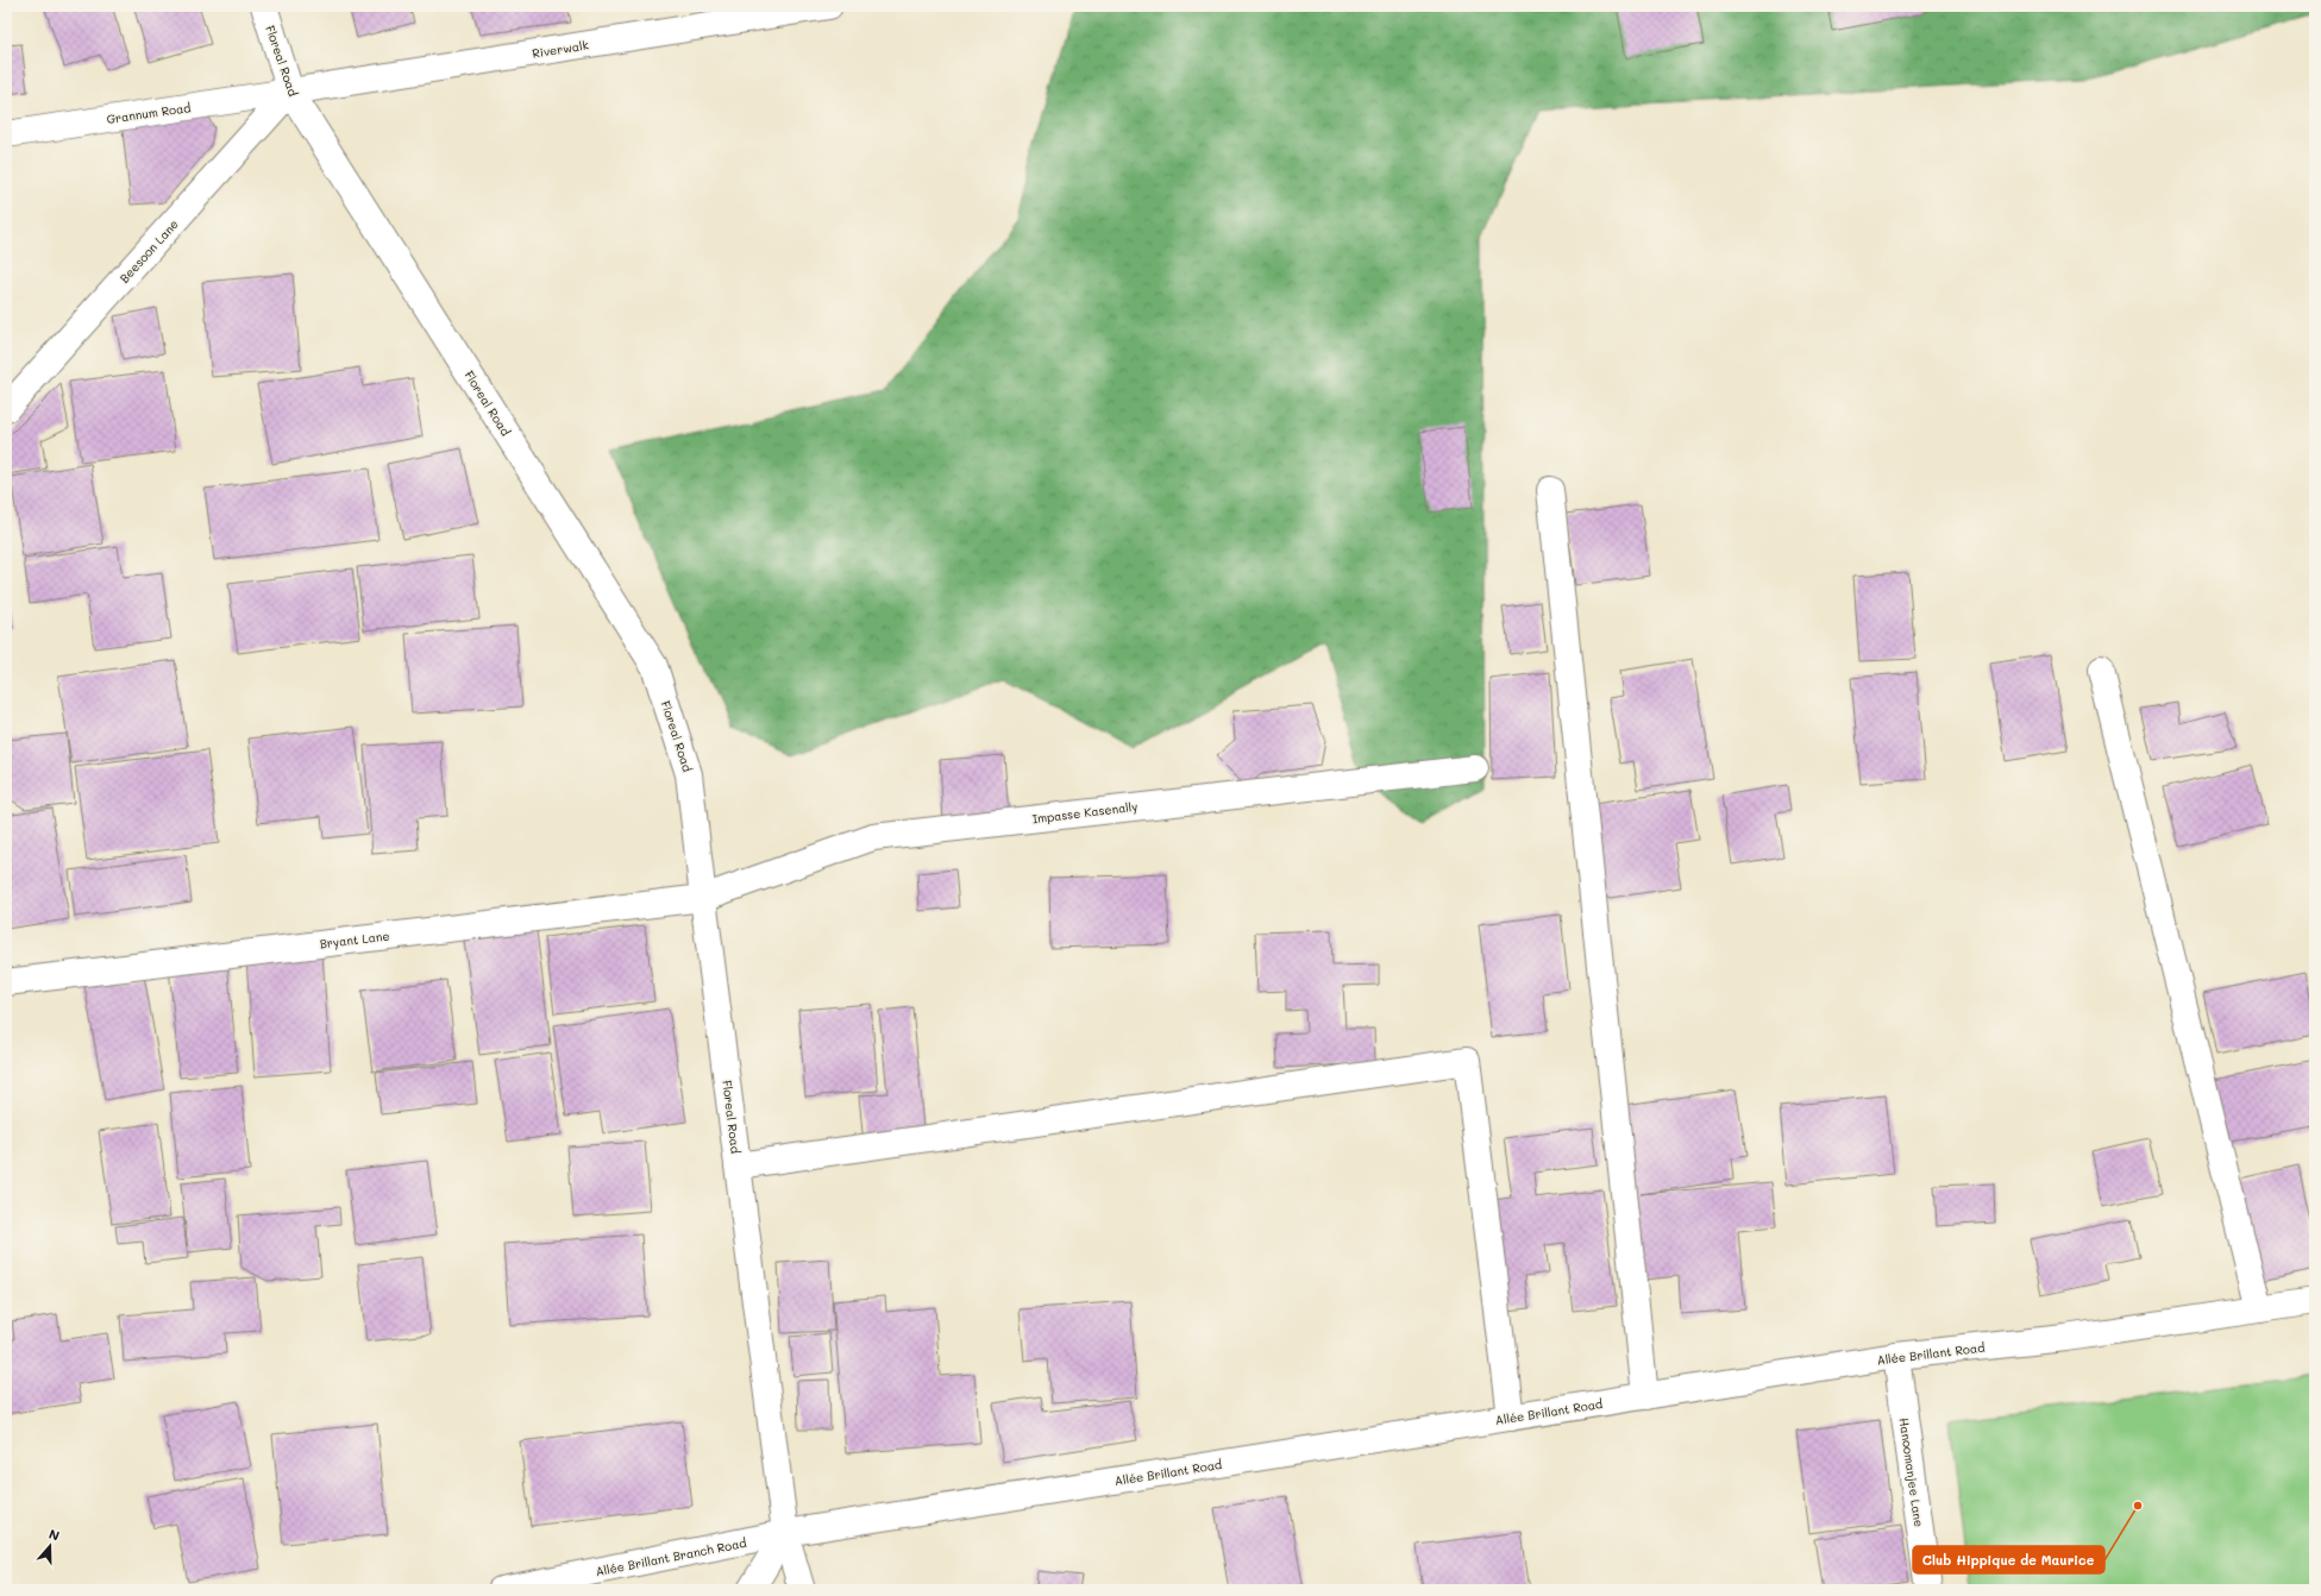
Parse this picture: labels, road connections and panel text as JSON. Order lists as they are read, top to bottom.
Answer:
{
  "streets": {
    "street": [
      "Riverwalk",
      "Floreal Road",
      "Grannum Road",
      "Beesoon Lane",
      "Impasse Kasenally",
      "Bryant Lane",
      "Allée Brillant Road",
      "Hanoomanjee Lane",
      "Allée Brillant Branch Road"
    ]
  },
  "crossings": [
    ["Riverwalk", "Floreal Road"],
    ["Riverwalk", "Grannum Road"],
    ["Riverwalk", "Beesoon Lane"],
    ["Floreal Road", "Grannum Road"],
    ["Floreal Road", "Beesoon Lane"],
    ["Floreal Road", "Impasse Kasenally"],
    ["Floreal Road", "Bryant Lane"],
    ["Floreal Road", "Allée Brillant Road"],
    ["Floreal Road", "Allée Brillant Branch Road"],
    ["Grannum Road", "Beesoon Lane"],
    ["Impasse Kasenally", "Bryant Lane"],
    ["Allée Brillant Road", "Hanoomanjee Lane"],
    ["Allée Brillant Road", "Allée Brillant Branch Road"]
  ],
  "places": ["Club Hippique de Maurice"],
  "north": "top"
}
